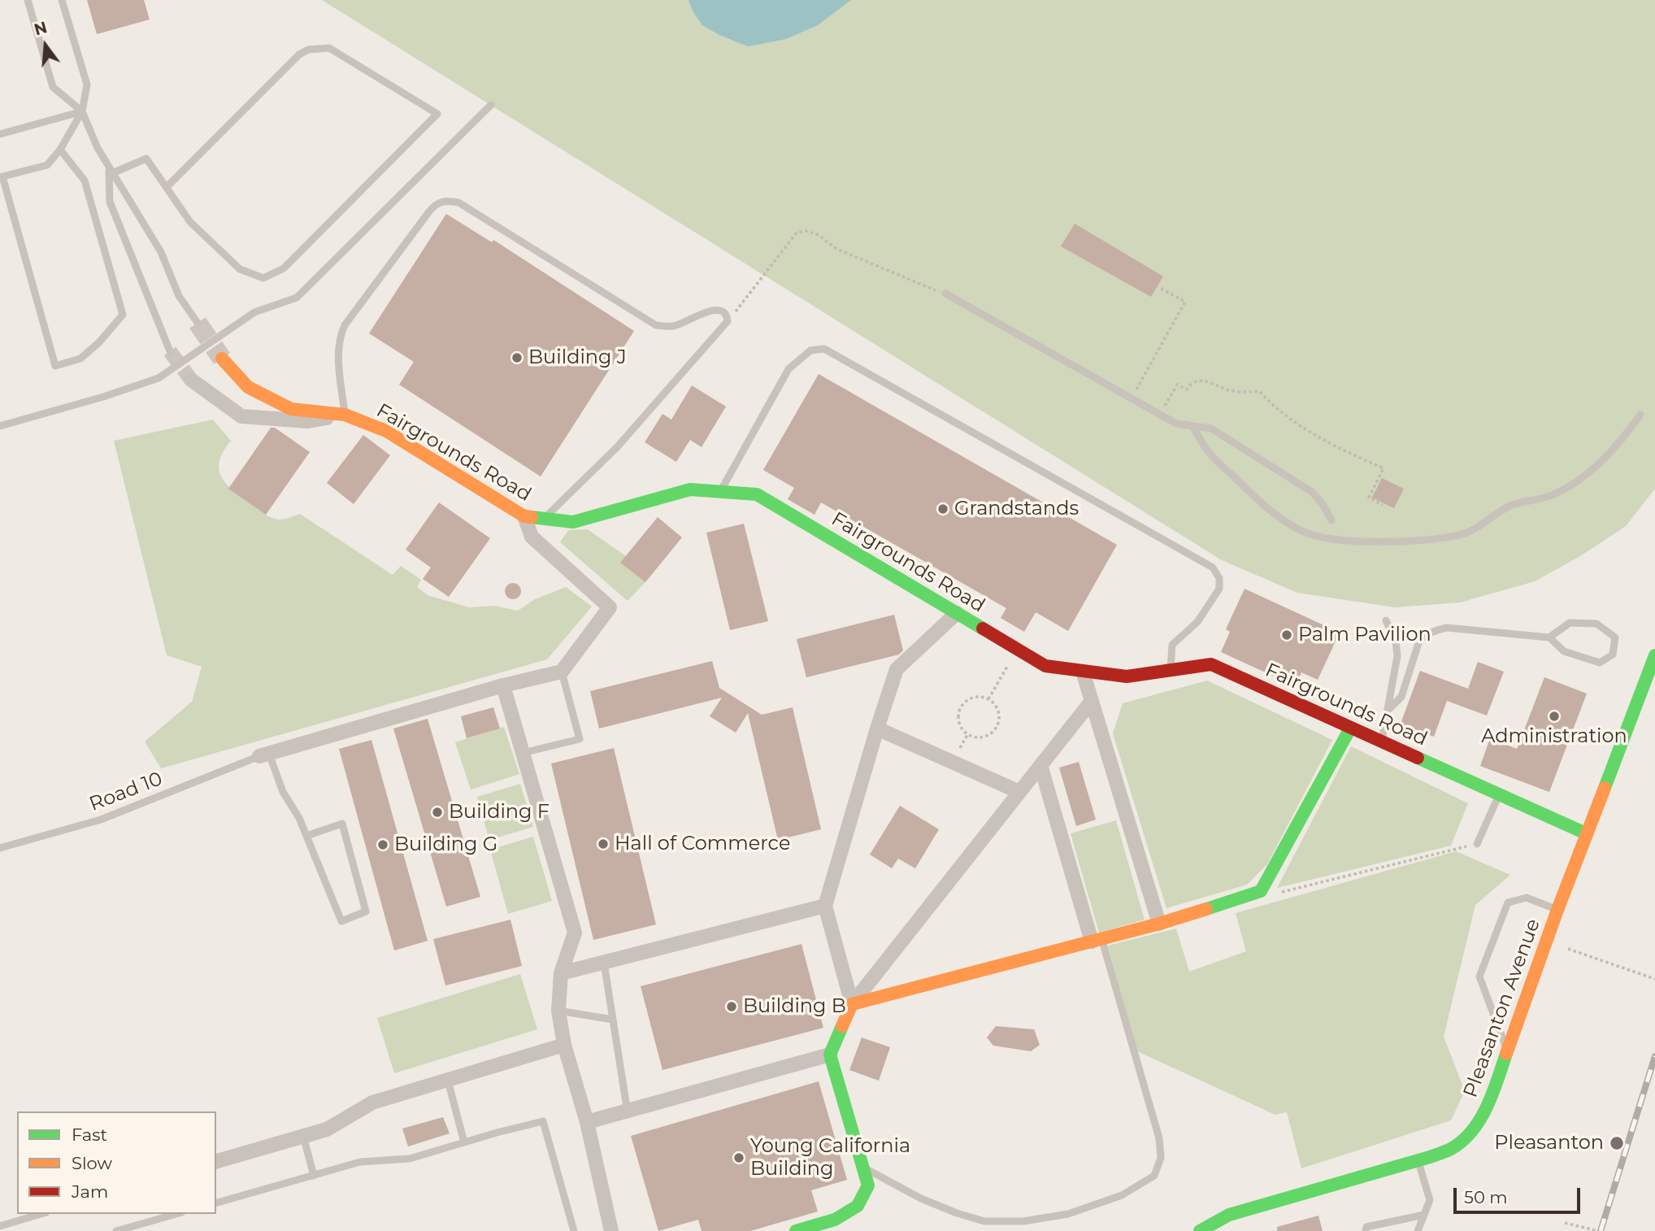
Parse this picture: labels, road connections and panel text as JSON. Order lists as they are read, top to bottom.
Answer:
{
  "streets": {
    "street": ["Fairgrounds Road", "Pleasanton Avenue"],
    "lane": ["Road 10"]
  },
  "crossings": [
    ["Fairgrounds Road", "Pleasanton Avenue"]
  ],
  "places": [
    "Building J",
    "Grandstands",
    "Palm Pavilion",
    "Administration",
    "Building F",
    "Hall of Commerce",
    "Building G",
    "Building B",
    "Pleasanton",
    "Young California Building"
  ],
  "legend": ["Fast", "Slow", "Jam"],
  "scale_bar": "50 m",
  "north": "top"
}
